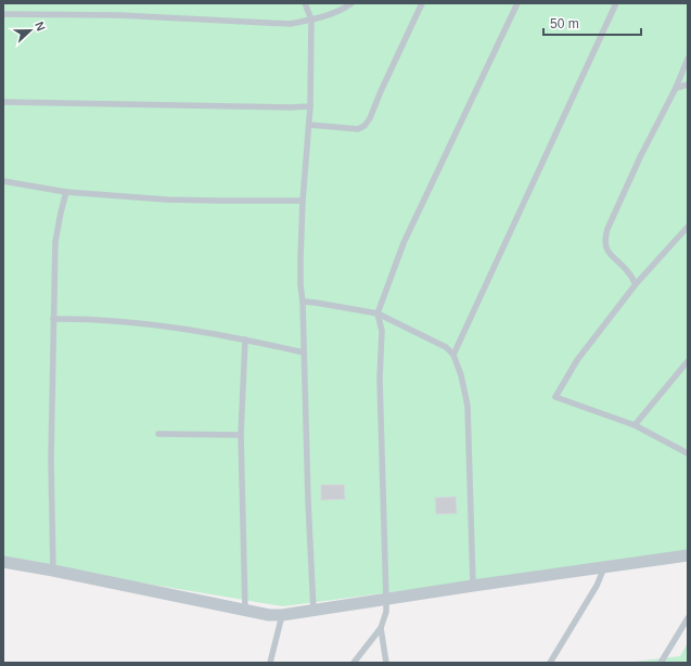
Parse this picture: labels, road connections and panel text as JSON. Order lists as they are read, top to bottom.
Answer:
{
  "scale_bar": "50 m",
  "north": "right"
}
